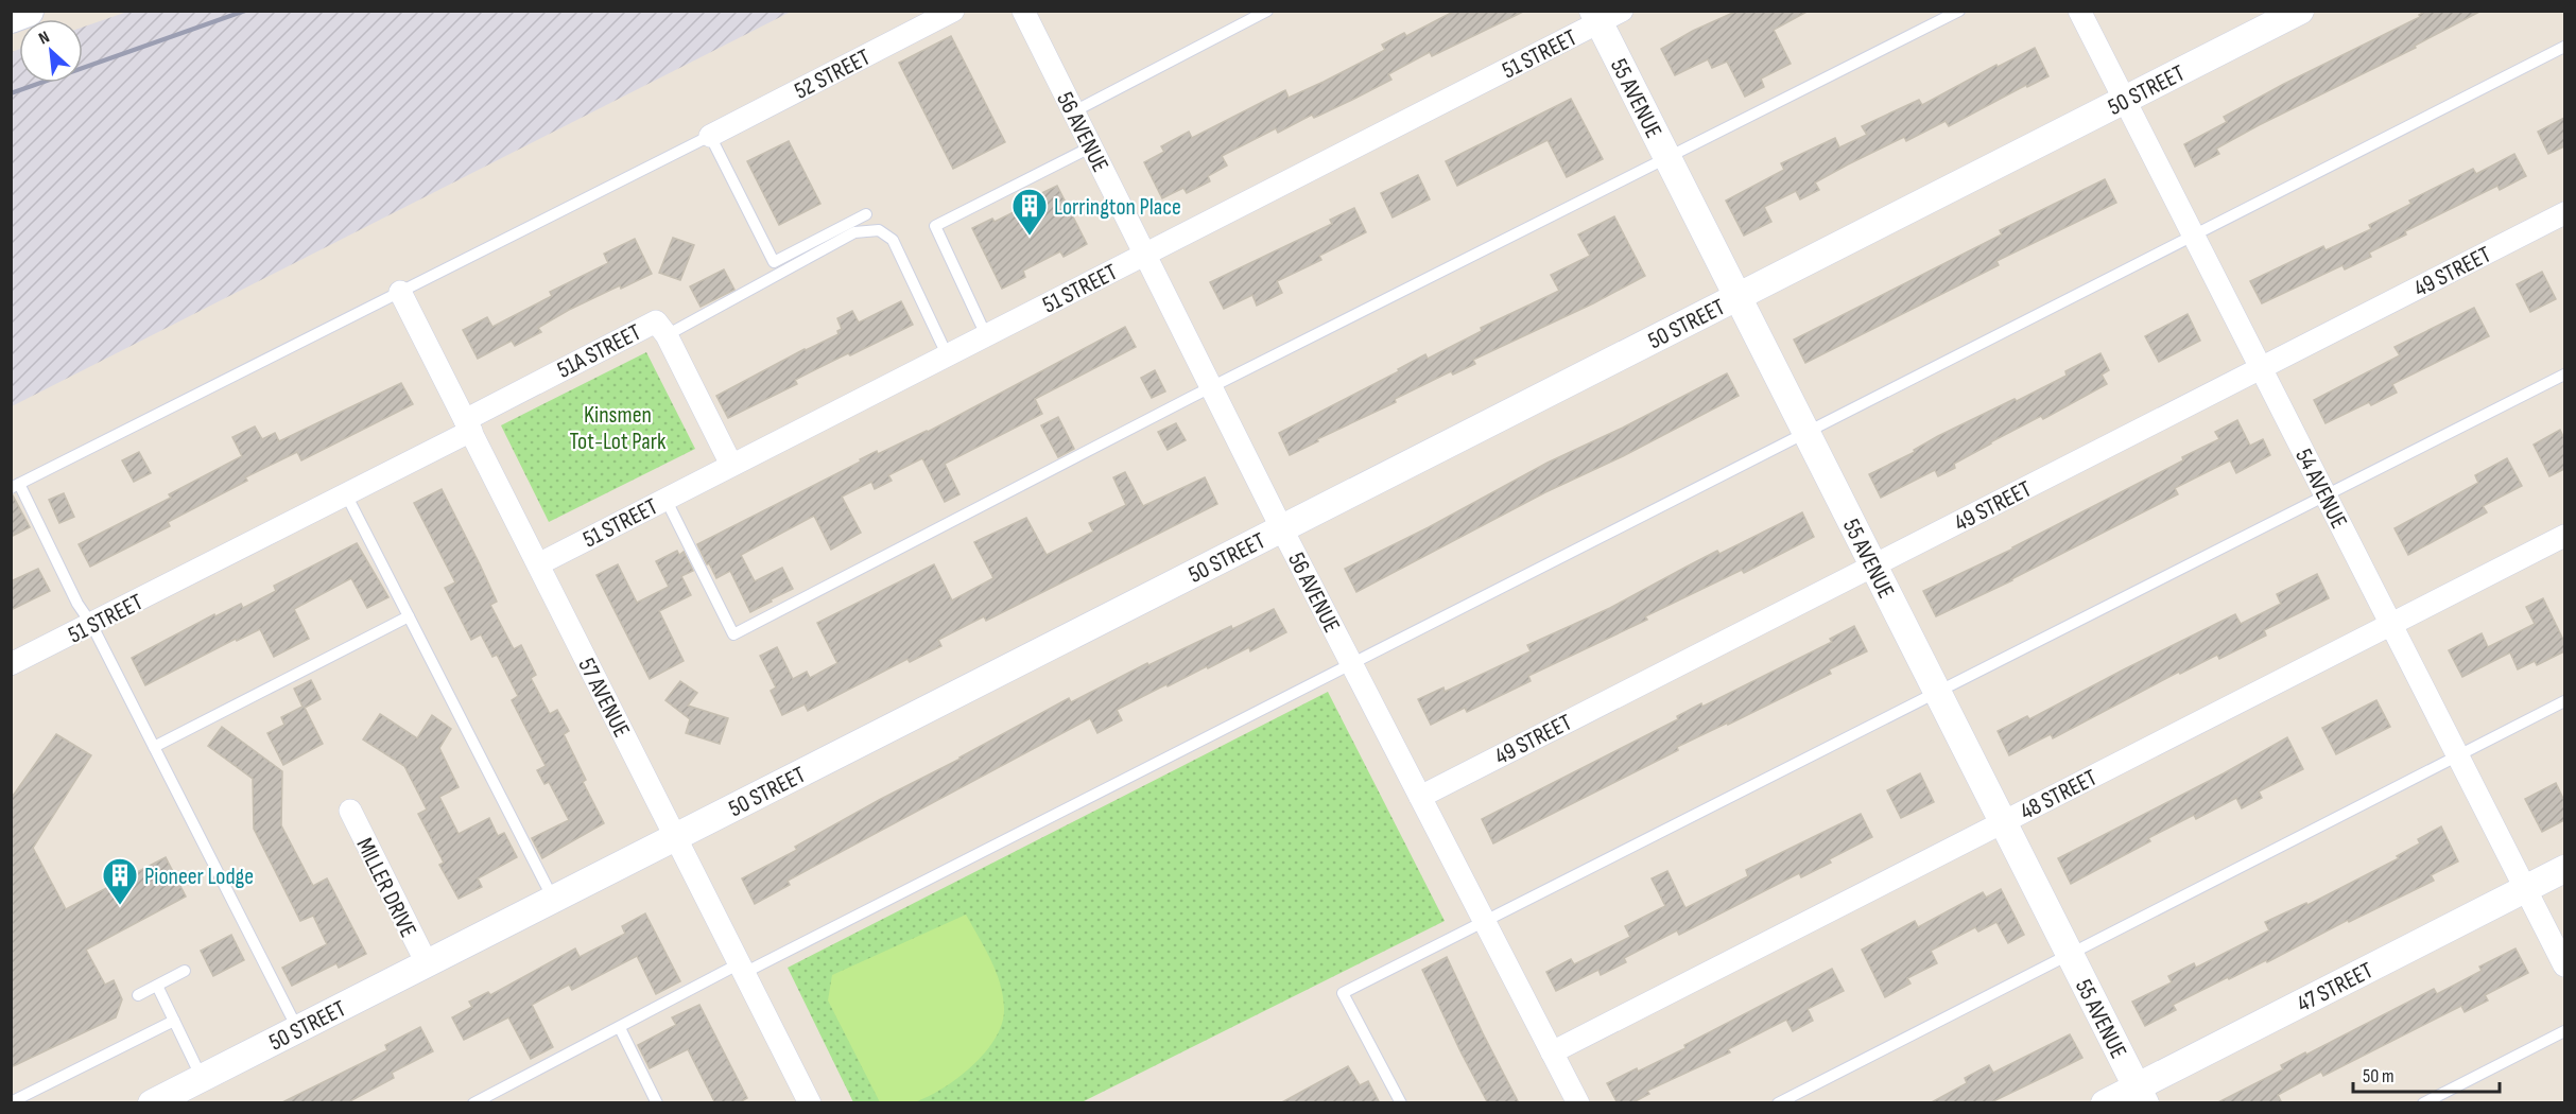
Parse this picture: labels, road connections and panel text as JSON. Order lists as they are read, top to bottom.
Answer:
{
  "streets": {
    "street": [
      "51 STREET",
      "52 STREET",
      "50 STREET",
      "55 AVENUE",
      "56 AVENUE",
      "49 STREET",
      "51A STREET",
      "54 AVENUE",
      "57 AVENUE",
      "48 STREET",
      "MILLER DRIVE",
      "47 STREET"
    ]
  },
  "crossings": [
    ["51 STREET", "55 AVENUE"],
    ["51 STREET", "56 AVENUE"],
    ["51 STREET", "51A STREET"],
    ["51 STREET", "57 AVENUE"],
    ["50 STREET", "55 AVENUE"],
    ["50 STREET", "56 AVENUE"],
    ["50 STREET", "54 AVENUE"],
    ["50 STREET", "57 AVENUE"],
    ["50 STREET", "MILLER DRIVE"],
    ["55 AVENUE", "49 STREET"],
    ["55 AVENUE", "48 STREET"],
    ["55 AVENUE", "47 STREET"],
    ["56 AVENUE", "49 STREET"],
    ["56 AVENUE", "48 STREET"],
    ["49 STREET", "54 AVENUE"],
    ["51A STREET", "57 AVENUE"],
    ["54 AVENUE", "48 STREET"],
    ["54 AVENUE", "47 STREET"]
  ],
  "parks": ["Kinsmen Tot-Lot Park"],
  "places": {
    "building": ["Lorrington Place", "Pioneer Lodge"]
  },
  "scale_bar": "50 m",
  "north": "top left"
}
